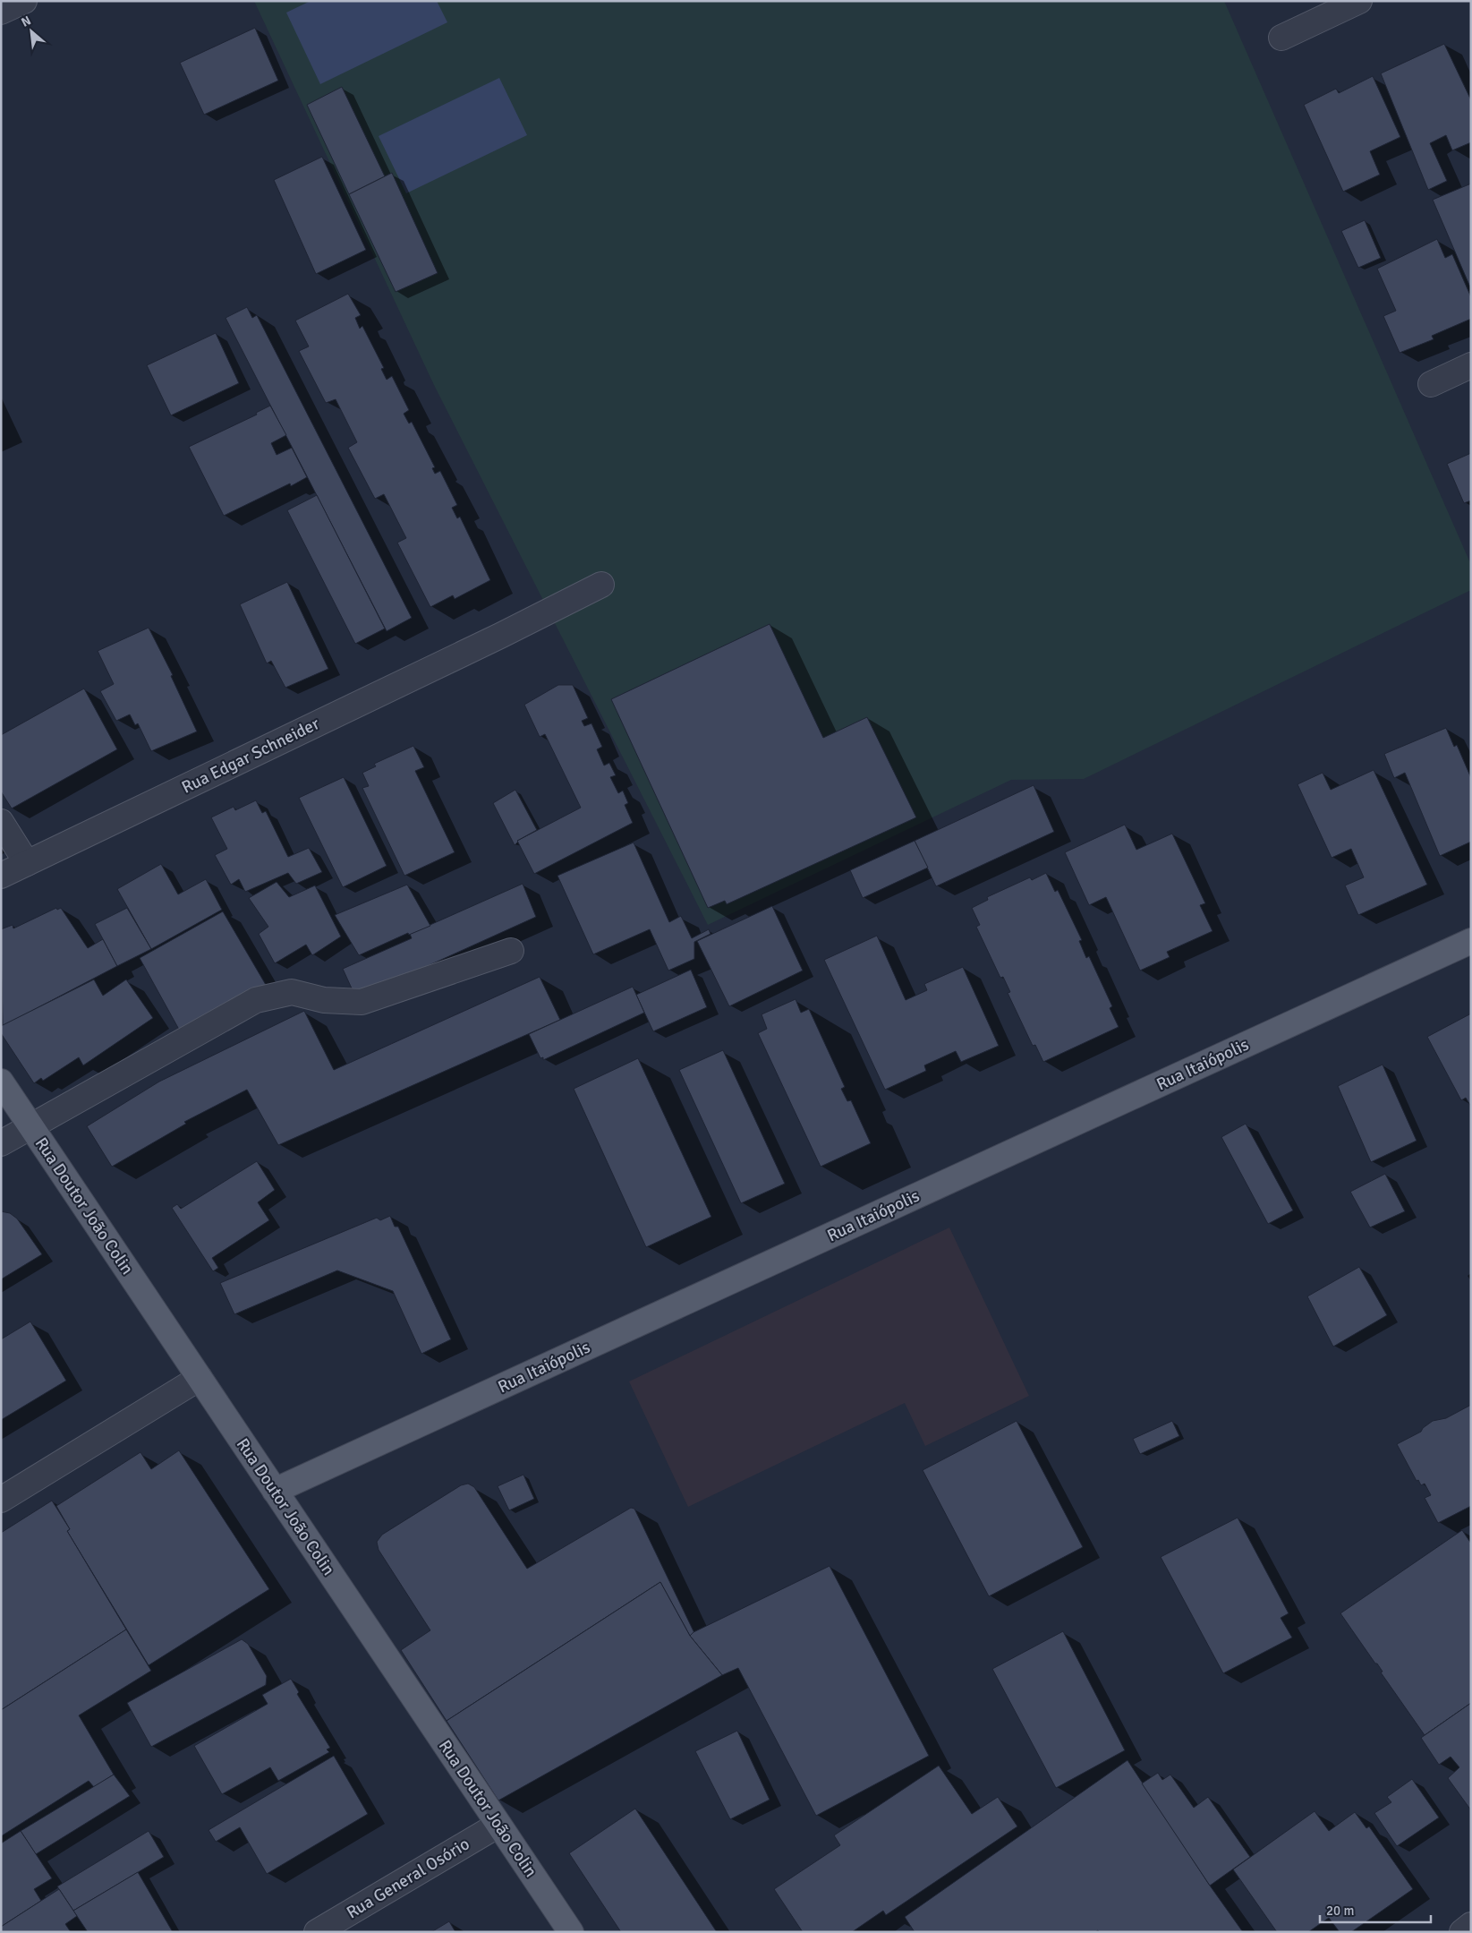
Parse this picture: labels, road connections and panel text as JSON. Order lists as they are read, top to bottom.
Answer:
{
  "streets": {
    "main road": ["Rua Itaiópolis", "Rua Doutor João Colin"],
    "street": ["Rua Edgar Schneider", "Rua General Osório"]
  },
  "crossings": [
    ["Rua Itaiópolis", "Rua Doutor João Colin"],
    ["Rua Doutor João Colin", "Rua General Osório"]
  ],
  "scale_bar": "20 m",
  "north": "top left"
}
